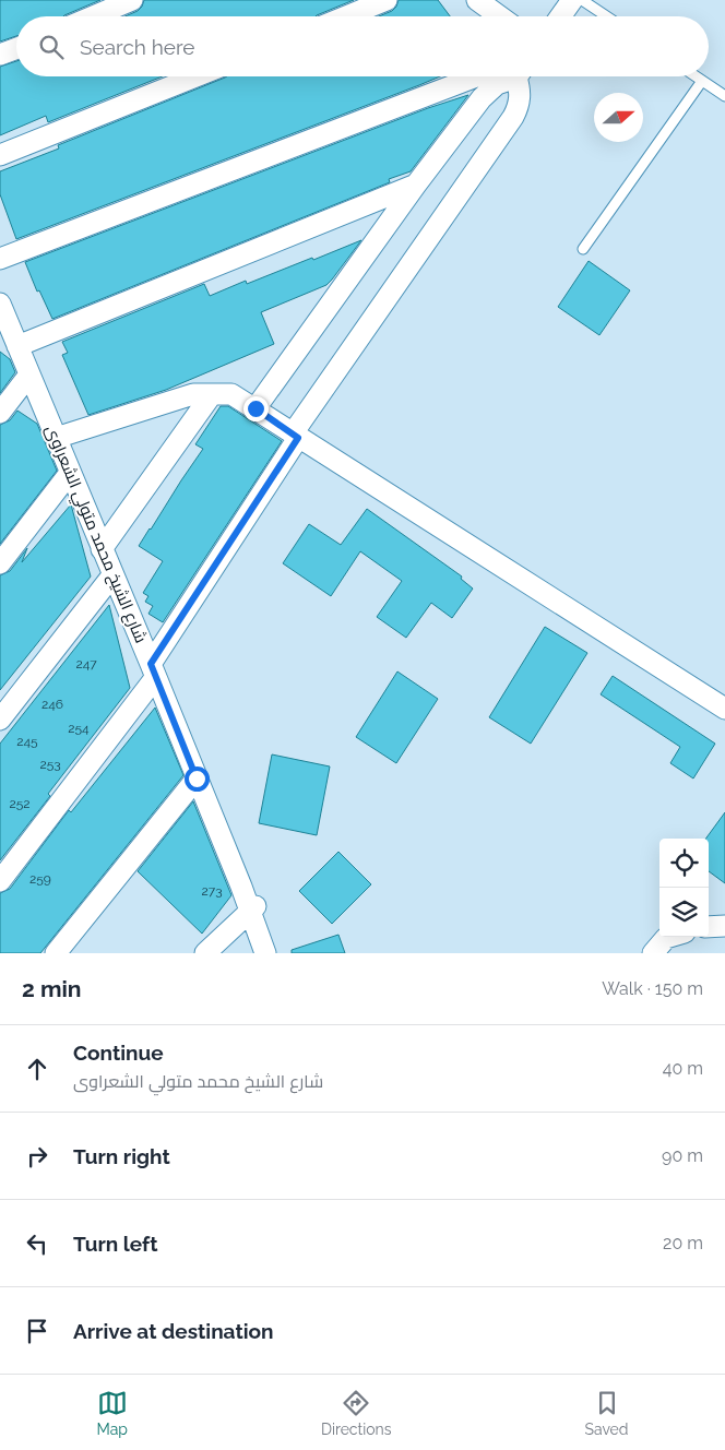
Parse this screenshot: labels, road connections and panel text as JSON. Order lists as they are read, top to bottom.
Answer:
{
  "streets": {
    "street": ["شارع الشيخ محمد متولي الشعراوى"]
  },
  "house_numbers": [
    "247",
    "246",
    "254",
    "245",
    "253",
    "252",
    "259",
    "273"
  ],
  "north": "right",
  "page": {
    "search": "Search here",
    "heading": ["2 min", "Walk · 150 m"],
    "list": [
      ["Continue", "شارع الشيخ محمد متولي الشعراوى", "40 m"],
      ["Turn right", "90 m"],
      ["Turn left", "20 m"],
      "Arrive at destination"
    ],
    "nav": ["Map", "Directions", "Saved"]
  }
}
